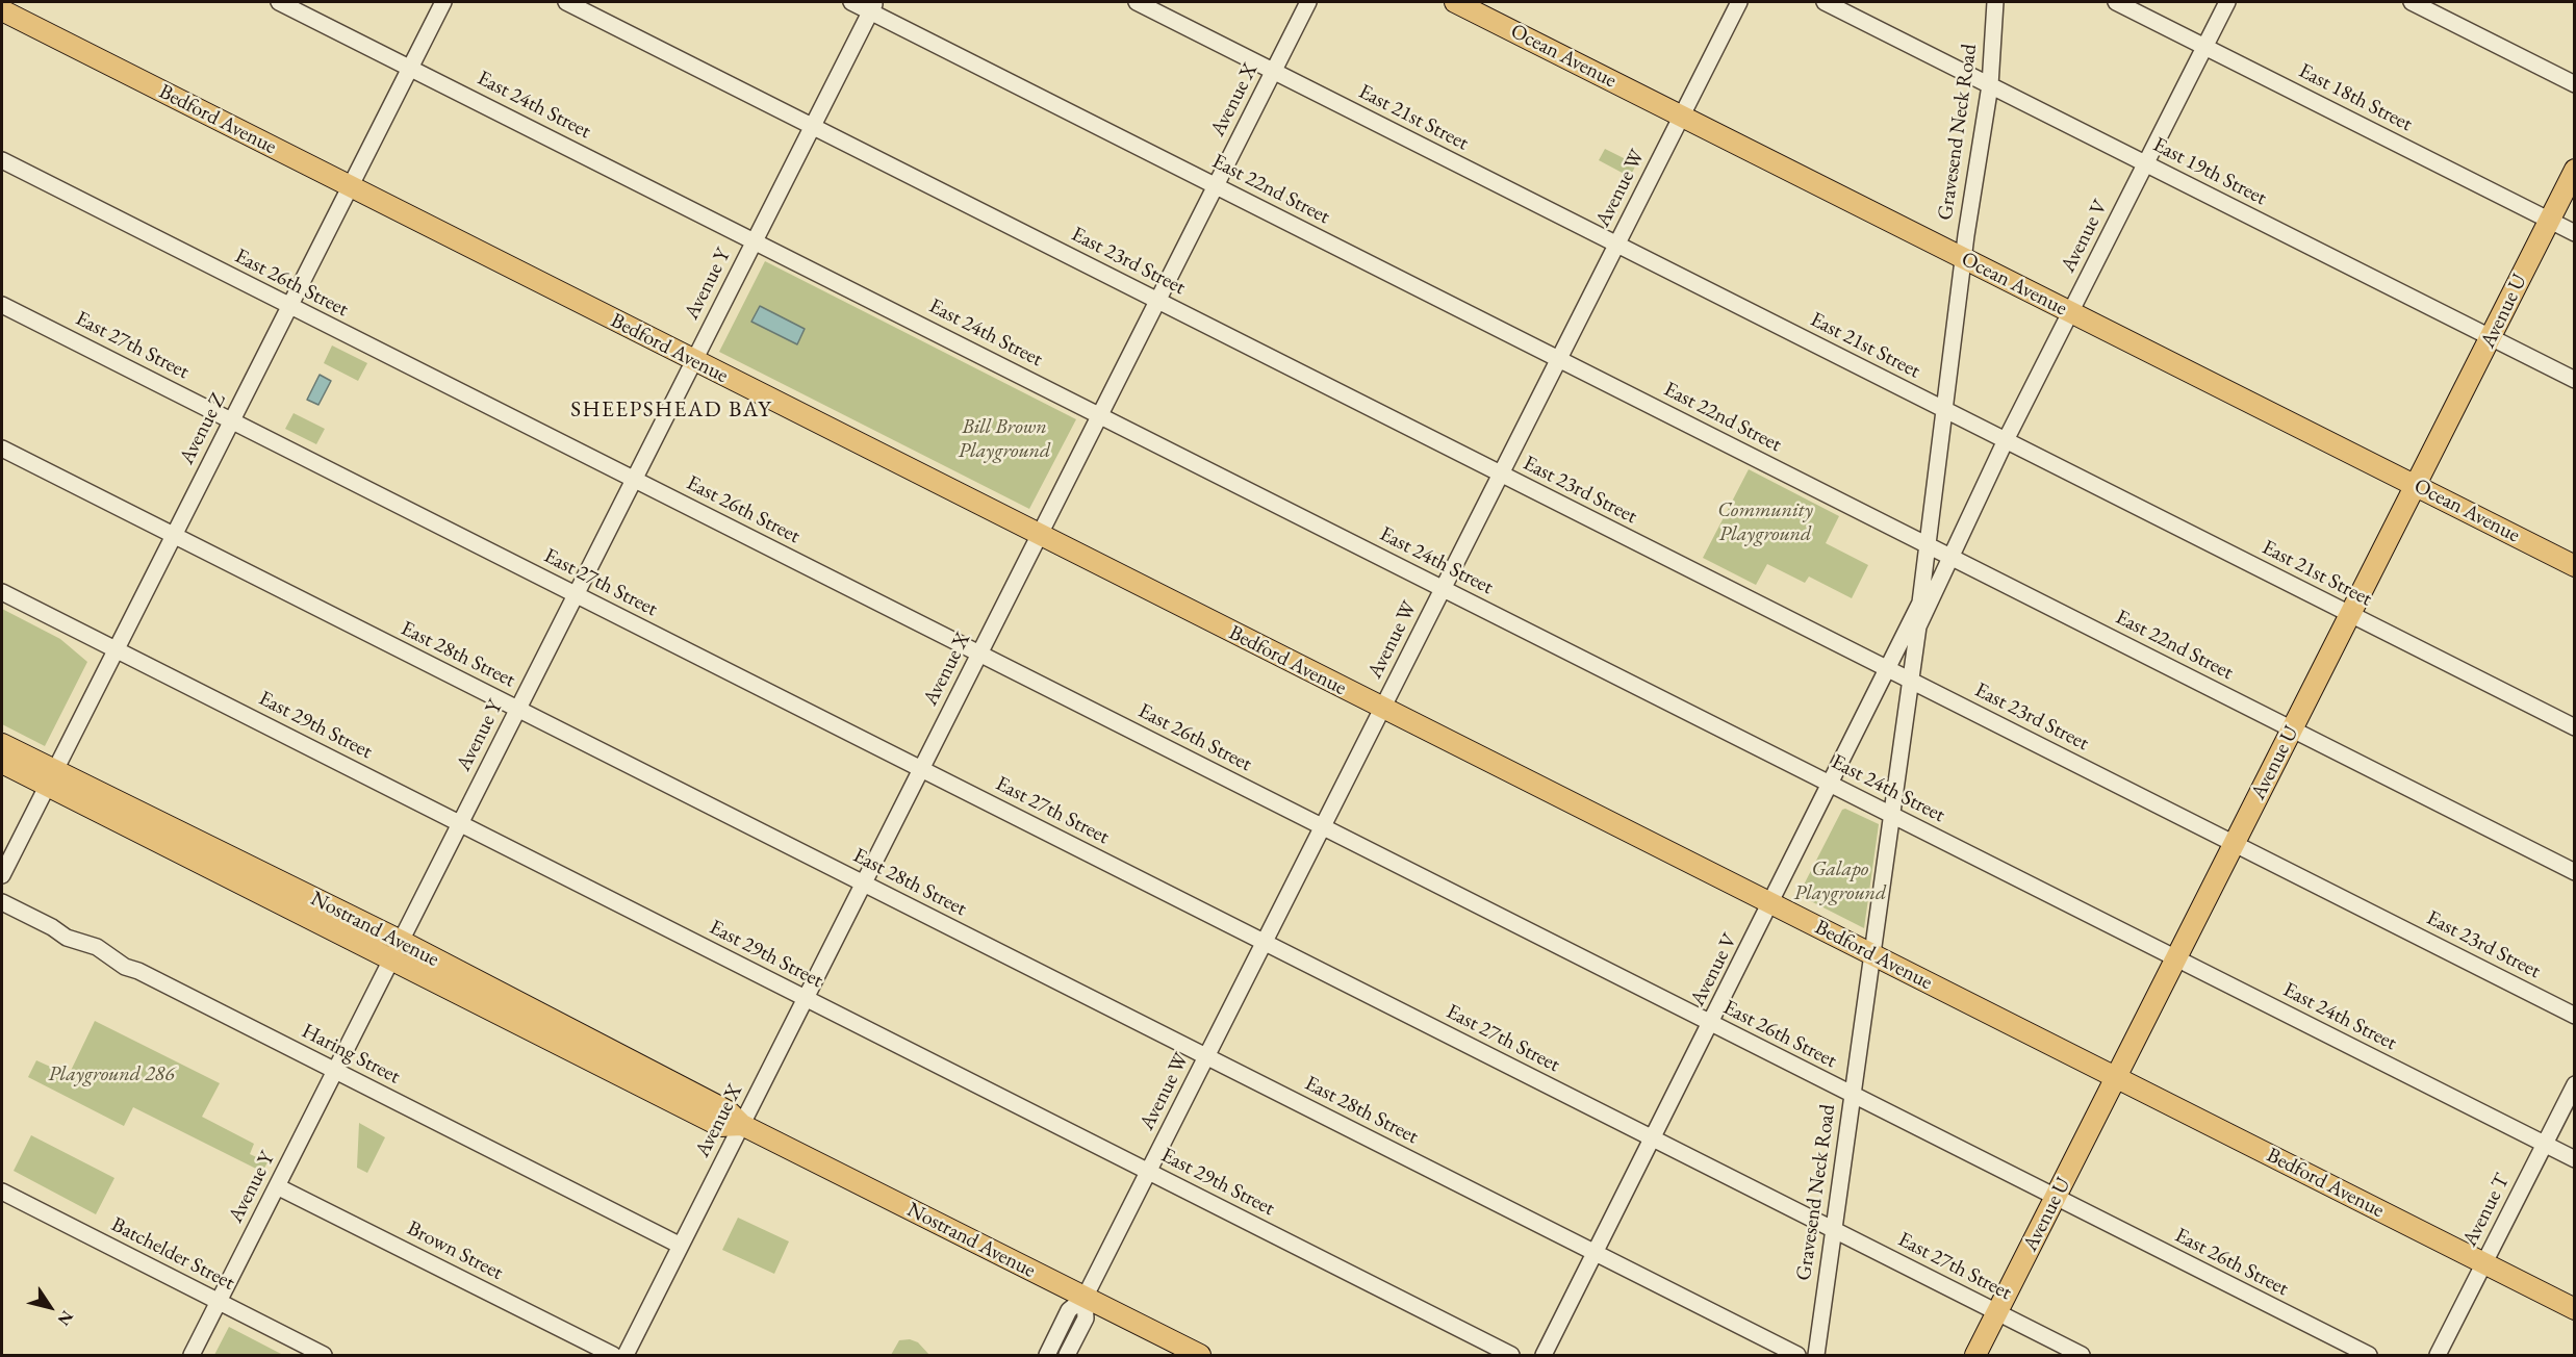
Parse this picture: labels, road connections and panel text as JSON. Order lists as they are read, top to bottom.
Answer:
{
  "streets": {
    "main road": [
      "Ocean Avenue",
      "Bedford Avenue",
      "Avenue U",
      "Nostrand Avenue"
    ],
    "street": [
      "East 18th Street",
      "Avenue X",
      "East 24th Street",
      "East 21st Street",
      "Gravesend Neck Road",
      "East 19th Street",
      "Avenue W",
      "East 22nd Street",
      "Avenue V",
      "East 23rd Street",
      "East 26th Street",
      "Avenue Y",
      "East 27th Street",
      "Avenue Z",
      "East 28th Street",
      "East 29th Street",
      "Haring Street",
      "Avenue T",
      "Brown Street",
      "Batchelder Street"
    ]
  },
  "crossings": [
    ["Ocean Avenue", "Gravesend Neck Road"],
    ["Ocean Avenue", "Avenue W"],
    ["Ocean Avenue", "Avenue V"],
    ["Ocean Avenue", "Avenue U"],
    ["East 18th Street", "Avenue V"],
    ["East 18th Street", "Avenue U"],
    ["Avenue X", "East 24th Street"],
    ["Avenue X", "East 21st Street"],
    ["Avenue X", "Bedford Avenue"],
    ["Avenue X", "East 22nd Street"],
    ["Avenue X", "East 23rd Street"],
    ["Avenue X", "East 26th Street"],
    ["Avenue X", "East 27th Street"],
    ["Avenue X", "East 28th Street"],
    ["Avenue X", "East 29th Street"],
    ["Avenue X", "Nostrand Avenue"],
    ["Avenue X", "Haring Street"],
    ["East 24th Street", "Gravesend Neck Road"],
    ["East 24th Street", "Avenue W"],
    ["East 24th Street", "Avenue V"],
    ["East 24th Street", "Avenue Y"],
    ["East 24th Street", "Avenue U"],
    ["East 24th Street", "Avenue Z"],
    ["East 24th Street", "Avenue T"],
    ["East 21st Street", "Gravesend Neck Road"],
    ["East 21st Street", "Avenue W"],
    ["East 21st Street", "Avenue V"],
    ["East 21st Street", "Avenue U"],
    ["Bedford Avenue", "Gravesend Neck Road"],
    ["Bedford Avenue", "Avenue W"],
    ["Bedford Avenue", "Avenue V"],
    ["Bedford Avenue", "Avenue Y"],
    ["Bedford Avenue", "Avenue U"],
    ["Bedford Avenue", "Avenue Z"],
    ["Bedford Avenue", "Avenue T"],
    ["Gravesend Neck Road", "East 19th Street"],
    ["Gravesend Neck Road", "East 22nd Street"],
    ["Gravesend Neck Road", "Avenue V"],
    ["Gravesend Neck Road", "East 23rd Street"],
    ["Gravesend Neck Road", "East 26th Street"],
    ["Gravesend Neck Road", "East 27th Street"],
    ["East 19th Street", "Avenue V"],
    ["East 19th Street", "Avenue U"],
    ["Avenue W", "East 22nd Street"],
    ["Avenue W", "East 23rd Street"],
    ["Avenue W", "East 26th Street"],
    ["Avenue W", "East 27th Street"],
    ["Avenue W", "East 28th Street"],
    ["Avenue W", "East 29th Street"],
    ["Avenue W", "Nostrand Avenue"],
    ["East 22nd Street", "Avenue V"],
    ["East 22nd Street", "Avenue Y"],
    ["East 22nd Street", "Avenue U"],
    ["Avenue V", "East 23rd Street"],
    ["Avenue V", "East 26th Street"],
    ["Avenue V", "East 27th Street"],
    ["Avenue V", "East 28th Street"],
    ["East 23rd Street", "Avenue Y"],
    ["East 23rd Street", "Avenue U"],
    ["East 26th Street", "Avenue Y"],
    ["East 26th Street", "Avenue U"],
    ["East 26th Street", "Avenue Z"],
    ["Avenue Y", "East 27th Street"],
    ["Avenue Y", "East 28th Street"],
    ["Avenue Y", "East 29th Street"],
    ["Avenue Y", "Nostrand Avenue"],
    ["Avenue Y", "Haring Street"],
    ["Avenue Y", "Brown Street"],
    ["Avenue Y", "Batchelder Street"],
    ["Avenue U", "East 27th Street"],
    ["East 27th Street", "Avenue Z"],
    ["Avenue Z", "East 28th Street"],
    ["Avenue Z", "East 29th Street"],
    ["Avenue Z", "Nostrand Avenue"]
  ],
  "districts": ["SHEEPSHEAD BAY"],
  "parks": [
    "Bill Brown Playground",
    "Community Playground",
    "Galapo Playground",
    "Playground 286"
  ],
  "north": "bottom right"
}
